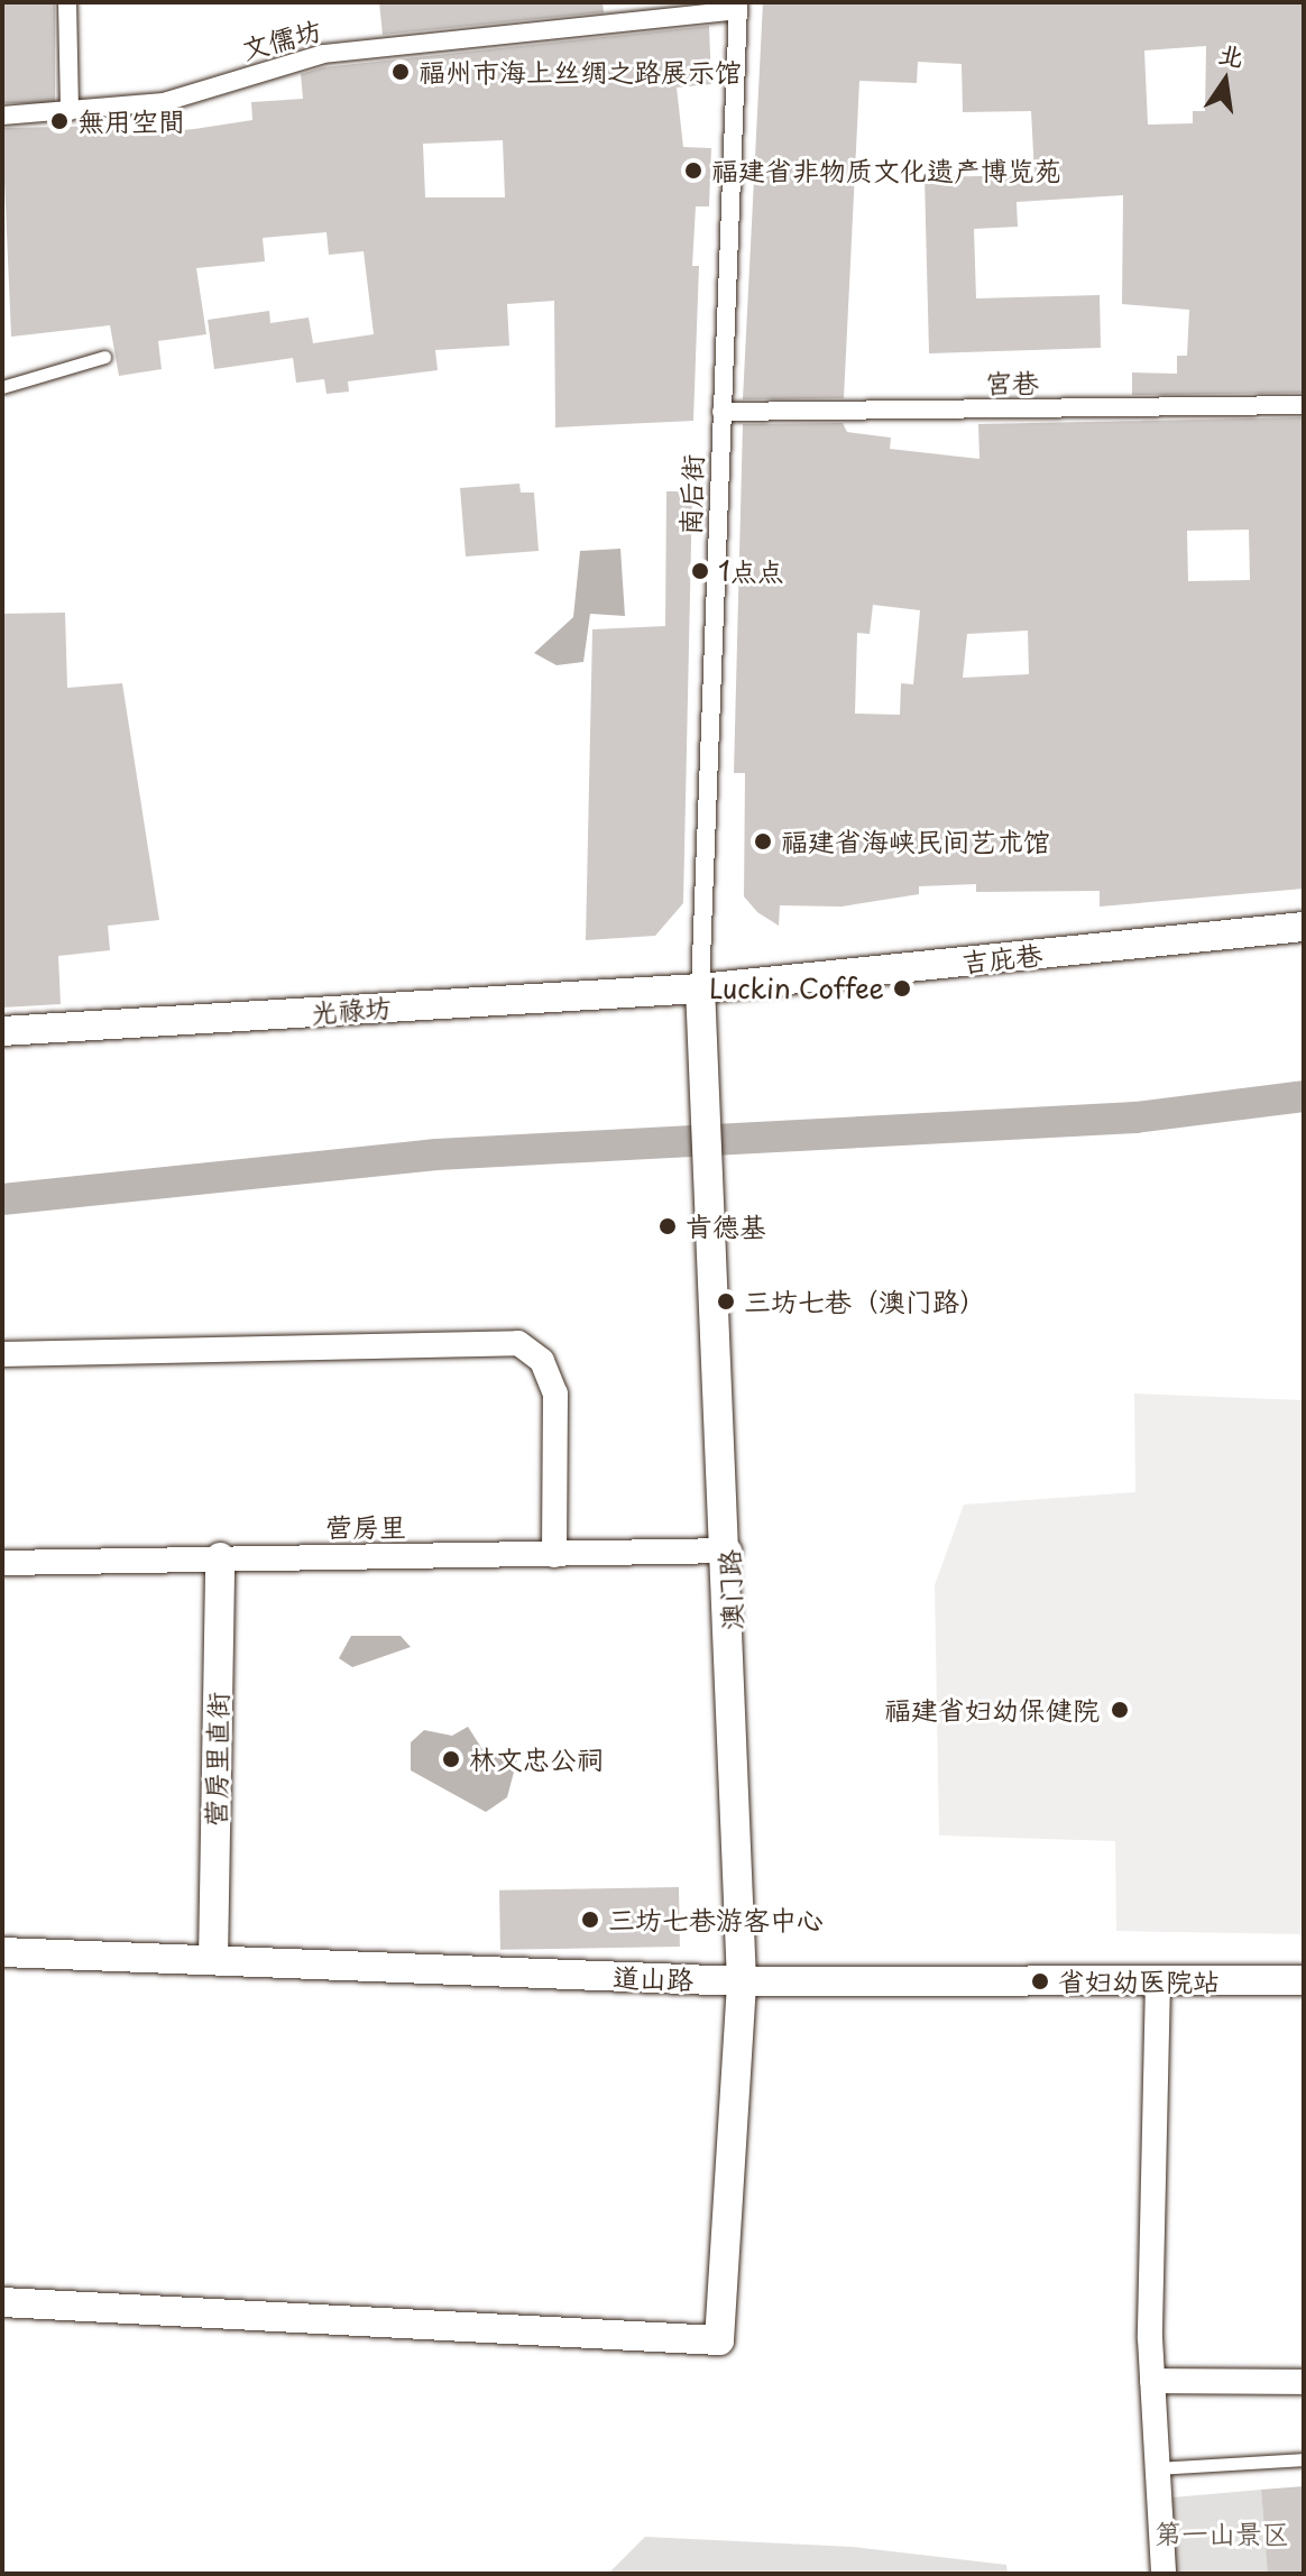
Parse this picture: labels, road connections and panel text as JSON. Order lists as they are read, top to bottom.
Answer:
{
  "streets": {
    "street": [
      "文儒坊",
      "宫巷",
      "南后街",
      "吉庇巷",
      "光禄坊",
      "营房里",
      "澳门路",
      "营房里直街",
      "道山路"
    ]
  },
  "crossings": [
    ["文儒坊", "南后街"],
    ["宫巷", "南后街"],
    ["南后街", "吉庇巷"],
    ["南后街", "光禄坊"],
    ["南后街", "澳门路"],
    ["吉庇巷", "光禄坊"],
    ["吉庇巷", "澳门路"],
    ["光禄坊", "澳门路"],
    ["营房里", "澳门路"],
    ["营房里", "营房里直街"],
    ["澳门路", "道山路"],
    ["营房里直街", "道山路"]
  ],
  "parks": ["第一山景区"],
  "places": [
    "福州市海上丝绸之路展示馆",
    "無用空間",
    "福建省非物质文化遗产博览苑",
    "1点点",
    "福建省海峡民间艺术馆",
    "Luckin Coffee",
    "肯德基",
    "三坊七巷（澳门路）",
    "福建省妇幼保健院",
    "林文忠公祠",
    "三坊七巷游客中心",
    "省妇幼医院站"
  ],
  "north": "top"
}
